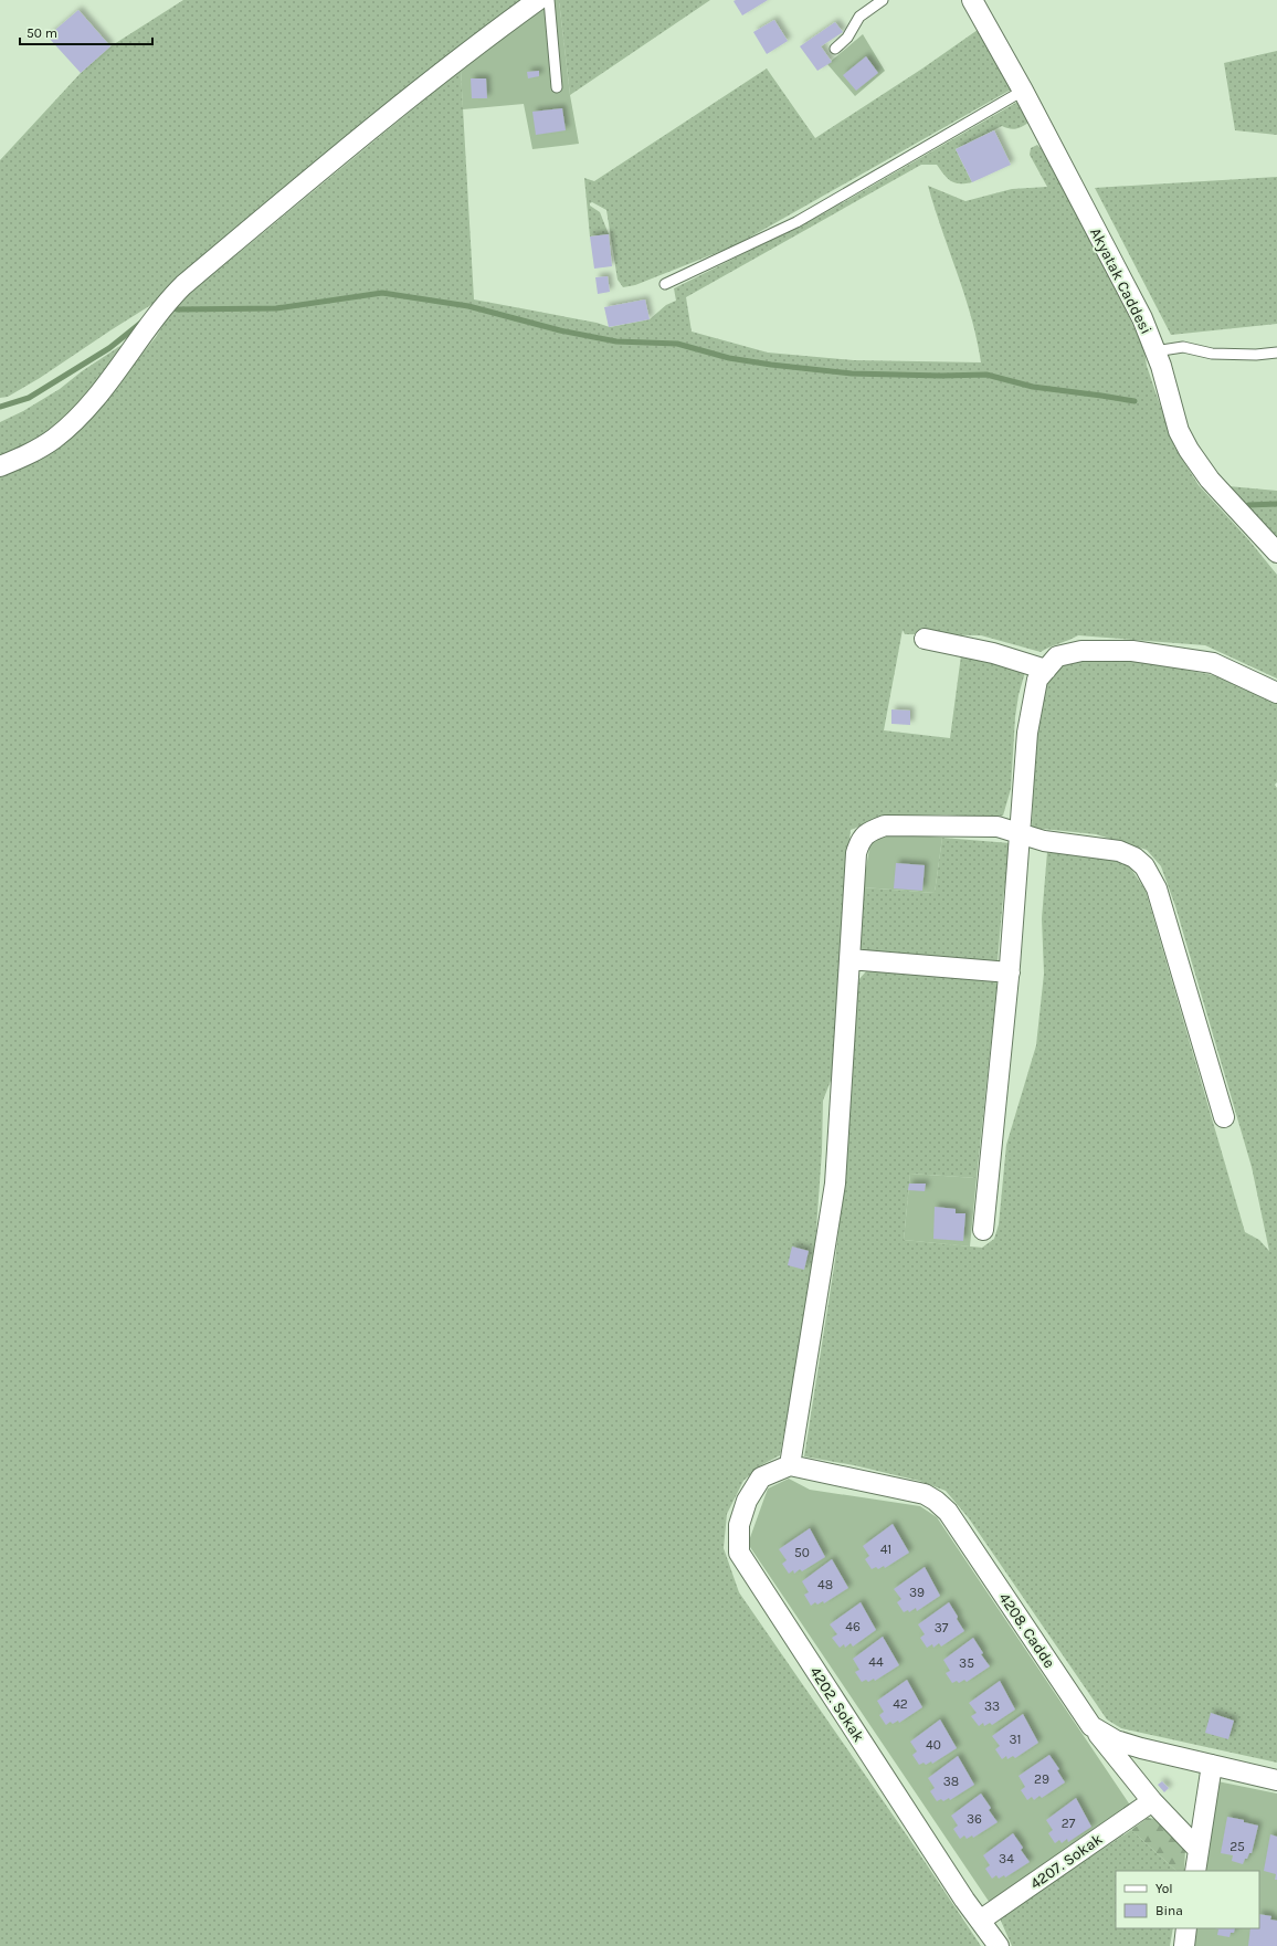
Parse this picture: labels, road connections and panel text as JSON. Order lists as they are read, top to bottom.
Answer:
{
  "streets": {
    "street": [
      "Akyatak Caddesi",
      "4208. Cadde",
      "4202. Sokak",
      "4207. Sokak"
    ]
  },
  "crossings": [
    ["4208. Cadde", "4202. Sokak"],
    ["4202. Sokak", "4207. Sokak"]
  ],
  "house_numbers": [
    "41",
    "50",
    "48",
    "39",
    "46",
    "37",
    "44",
    "35",
    "42",
    "33",
    "31",
    "40",
    "29",
    "38",
    "36",
    "27",
    "25",
    "34"
  ],
  "legend": ["Yol", "Bina"],
  "scale_bar": "50 m"
}
